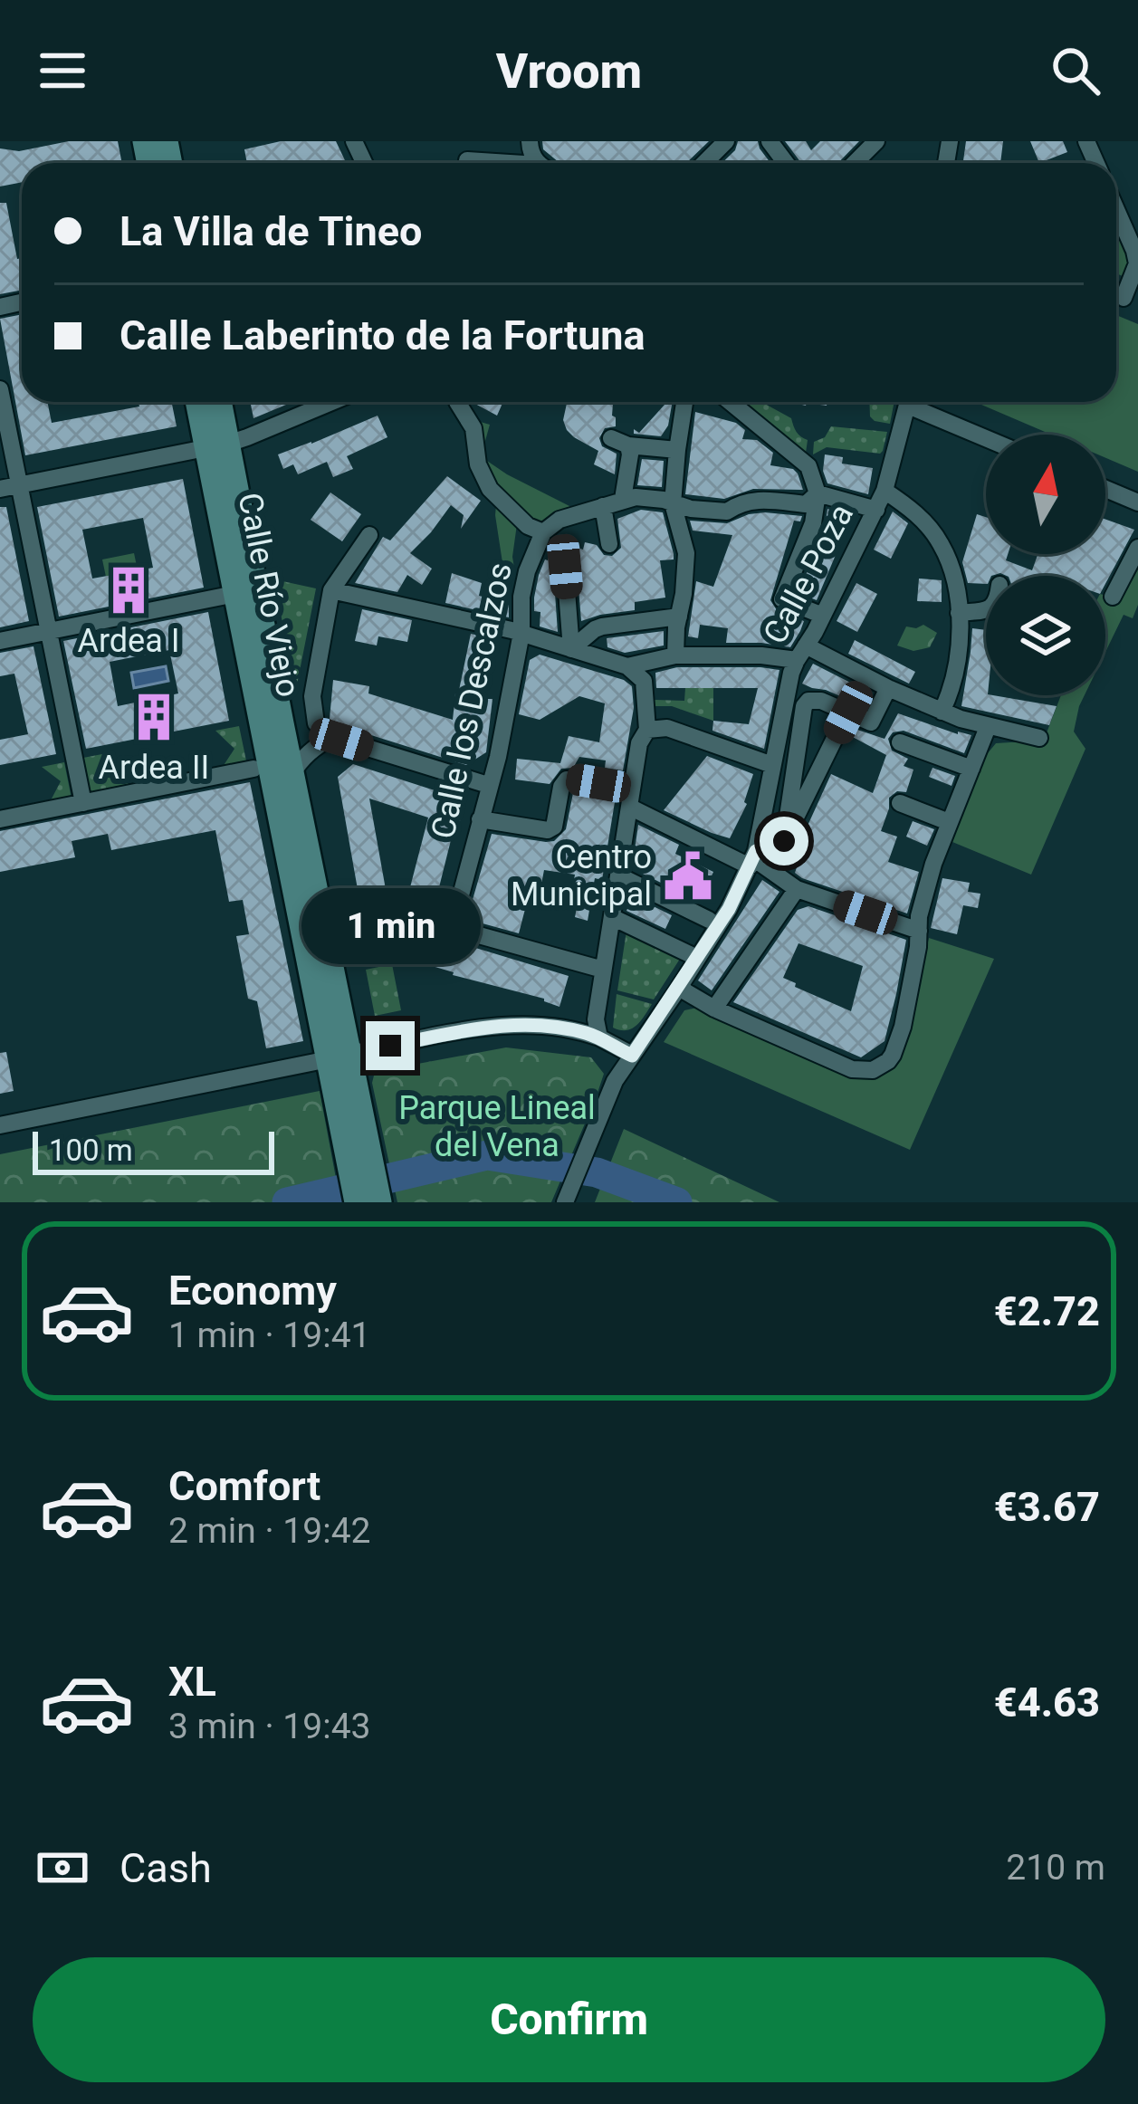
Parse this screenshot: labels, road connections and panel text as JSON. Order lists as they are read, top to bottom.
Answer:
{
  "streets": {
    "main road": ["Calle Río Viejo"],
    "street": ["Calle Poza", "Calle los Descalzos"]
  },
  "crossings": [
    ["Calle Poza", "Calle los Descalzos"]
  ],
  "parks": ["Parque Lineal del Vena"],
  "places": {
    "building": ["Ardea I", "Ardea II"],
    "public building": ["Centro Municipal"]
  },
  "scale_bar": "100 m",
  "north": "top",
  "page": {
    "header": "Vroom",
    "banner": ["La Villa de Tineo", "Calle Laberinto de la Fortuna"],
    "bubble": "1 min",
    "scale": "100 m",
    "list": [
      {
        "name": "Economy",
        "note": "1 min · 19:41",
        "value": "€2.72"
      },
      {
        "name": "Comfort",
        "note": "2 min · 19:42",
        "value": "€3.67"
      },
      {
        "name": "XL",
        "note": "3 min · 19:43",
        "value": "€4.63"
      }
    ],
    "pay": ["Cash", "210 m"],
    "buttons": "Confirm"
  }
}
